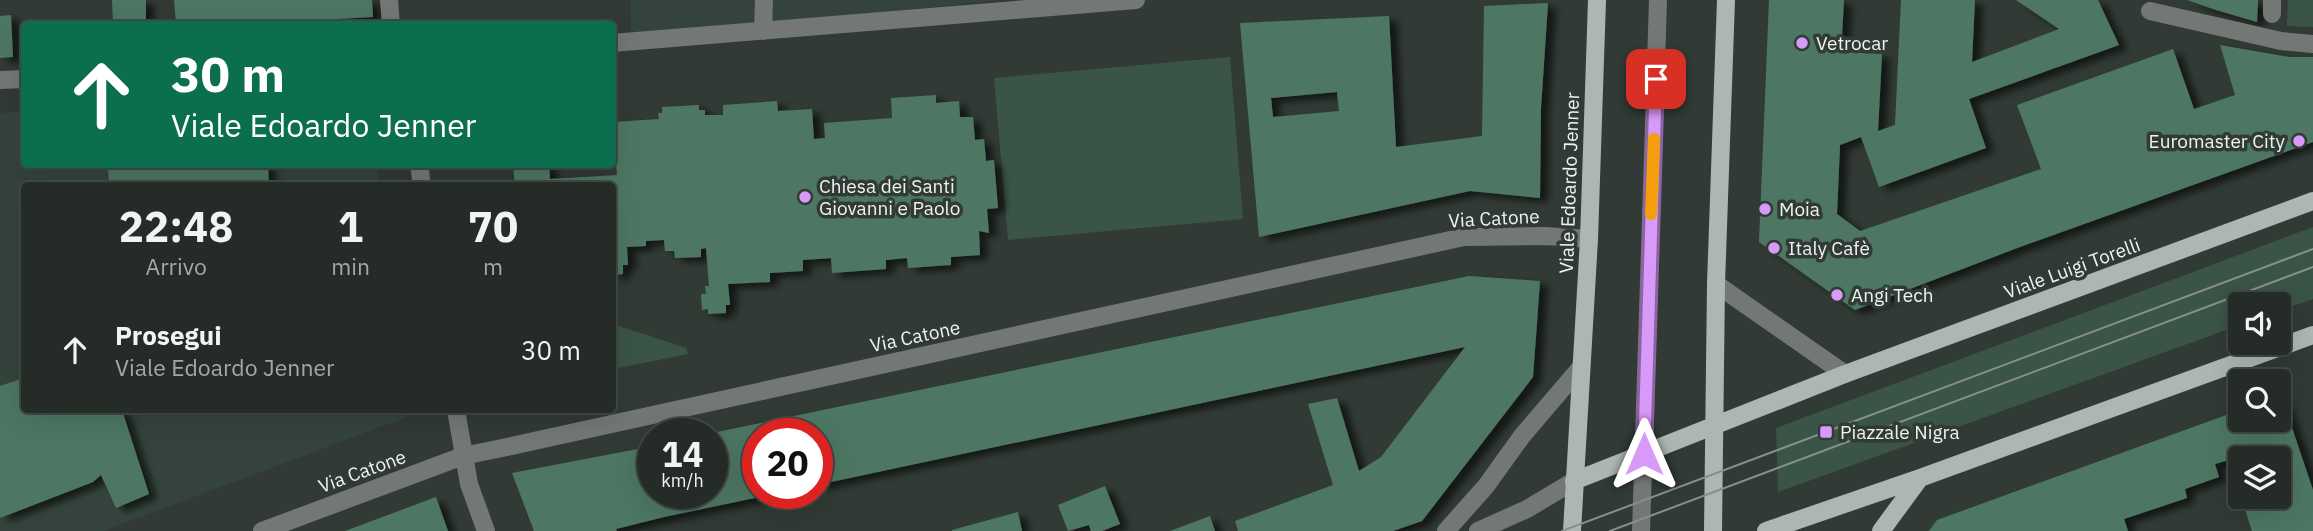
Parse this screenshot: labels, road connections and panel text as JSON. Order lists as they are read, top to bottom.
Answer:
{
  "streets": {
    "main road": ["Viale Edoardo Jenner", "Viale Luigi Torelli"],
    "street": ["Via Catone"]
  },
  "crossings": [
    ["Viale Edoardo Jenner", "Via Catone"],
    ["Viale Edoardo Jenner", "Viale Luigi Torelli"]
  ],
  "places": {
    "other": [
      "Vetrocar",
      "Euromaster City",
      "Chiesa dei Santi Giovanni e Paolo",
      "Moia",
      "Italy Cafè",
      "Angi Tech"
    ],
    "transit": ["Piazzale Nigra"]
  },
  "page": {
    "turn": ["30 m", "Viale Edoardo Jenner"],
    "eta": [
      "22:48",
      "Arrivo",
      "1",
      "min",
      "70",
      "m"
    ],
    "list": [
      {
        "name": "Prosegui",
        "note": "Viale Edoardo Jenner",
        "value": "30 m"
      }
    ],
    "speed": "14 km/h",
    "limit": "20"
  }
}
